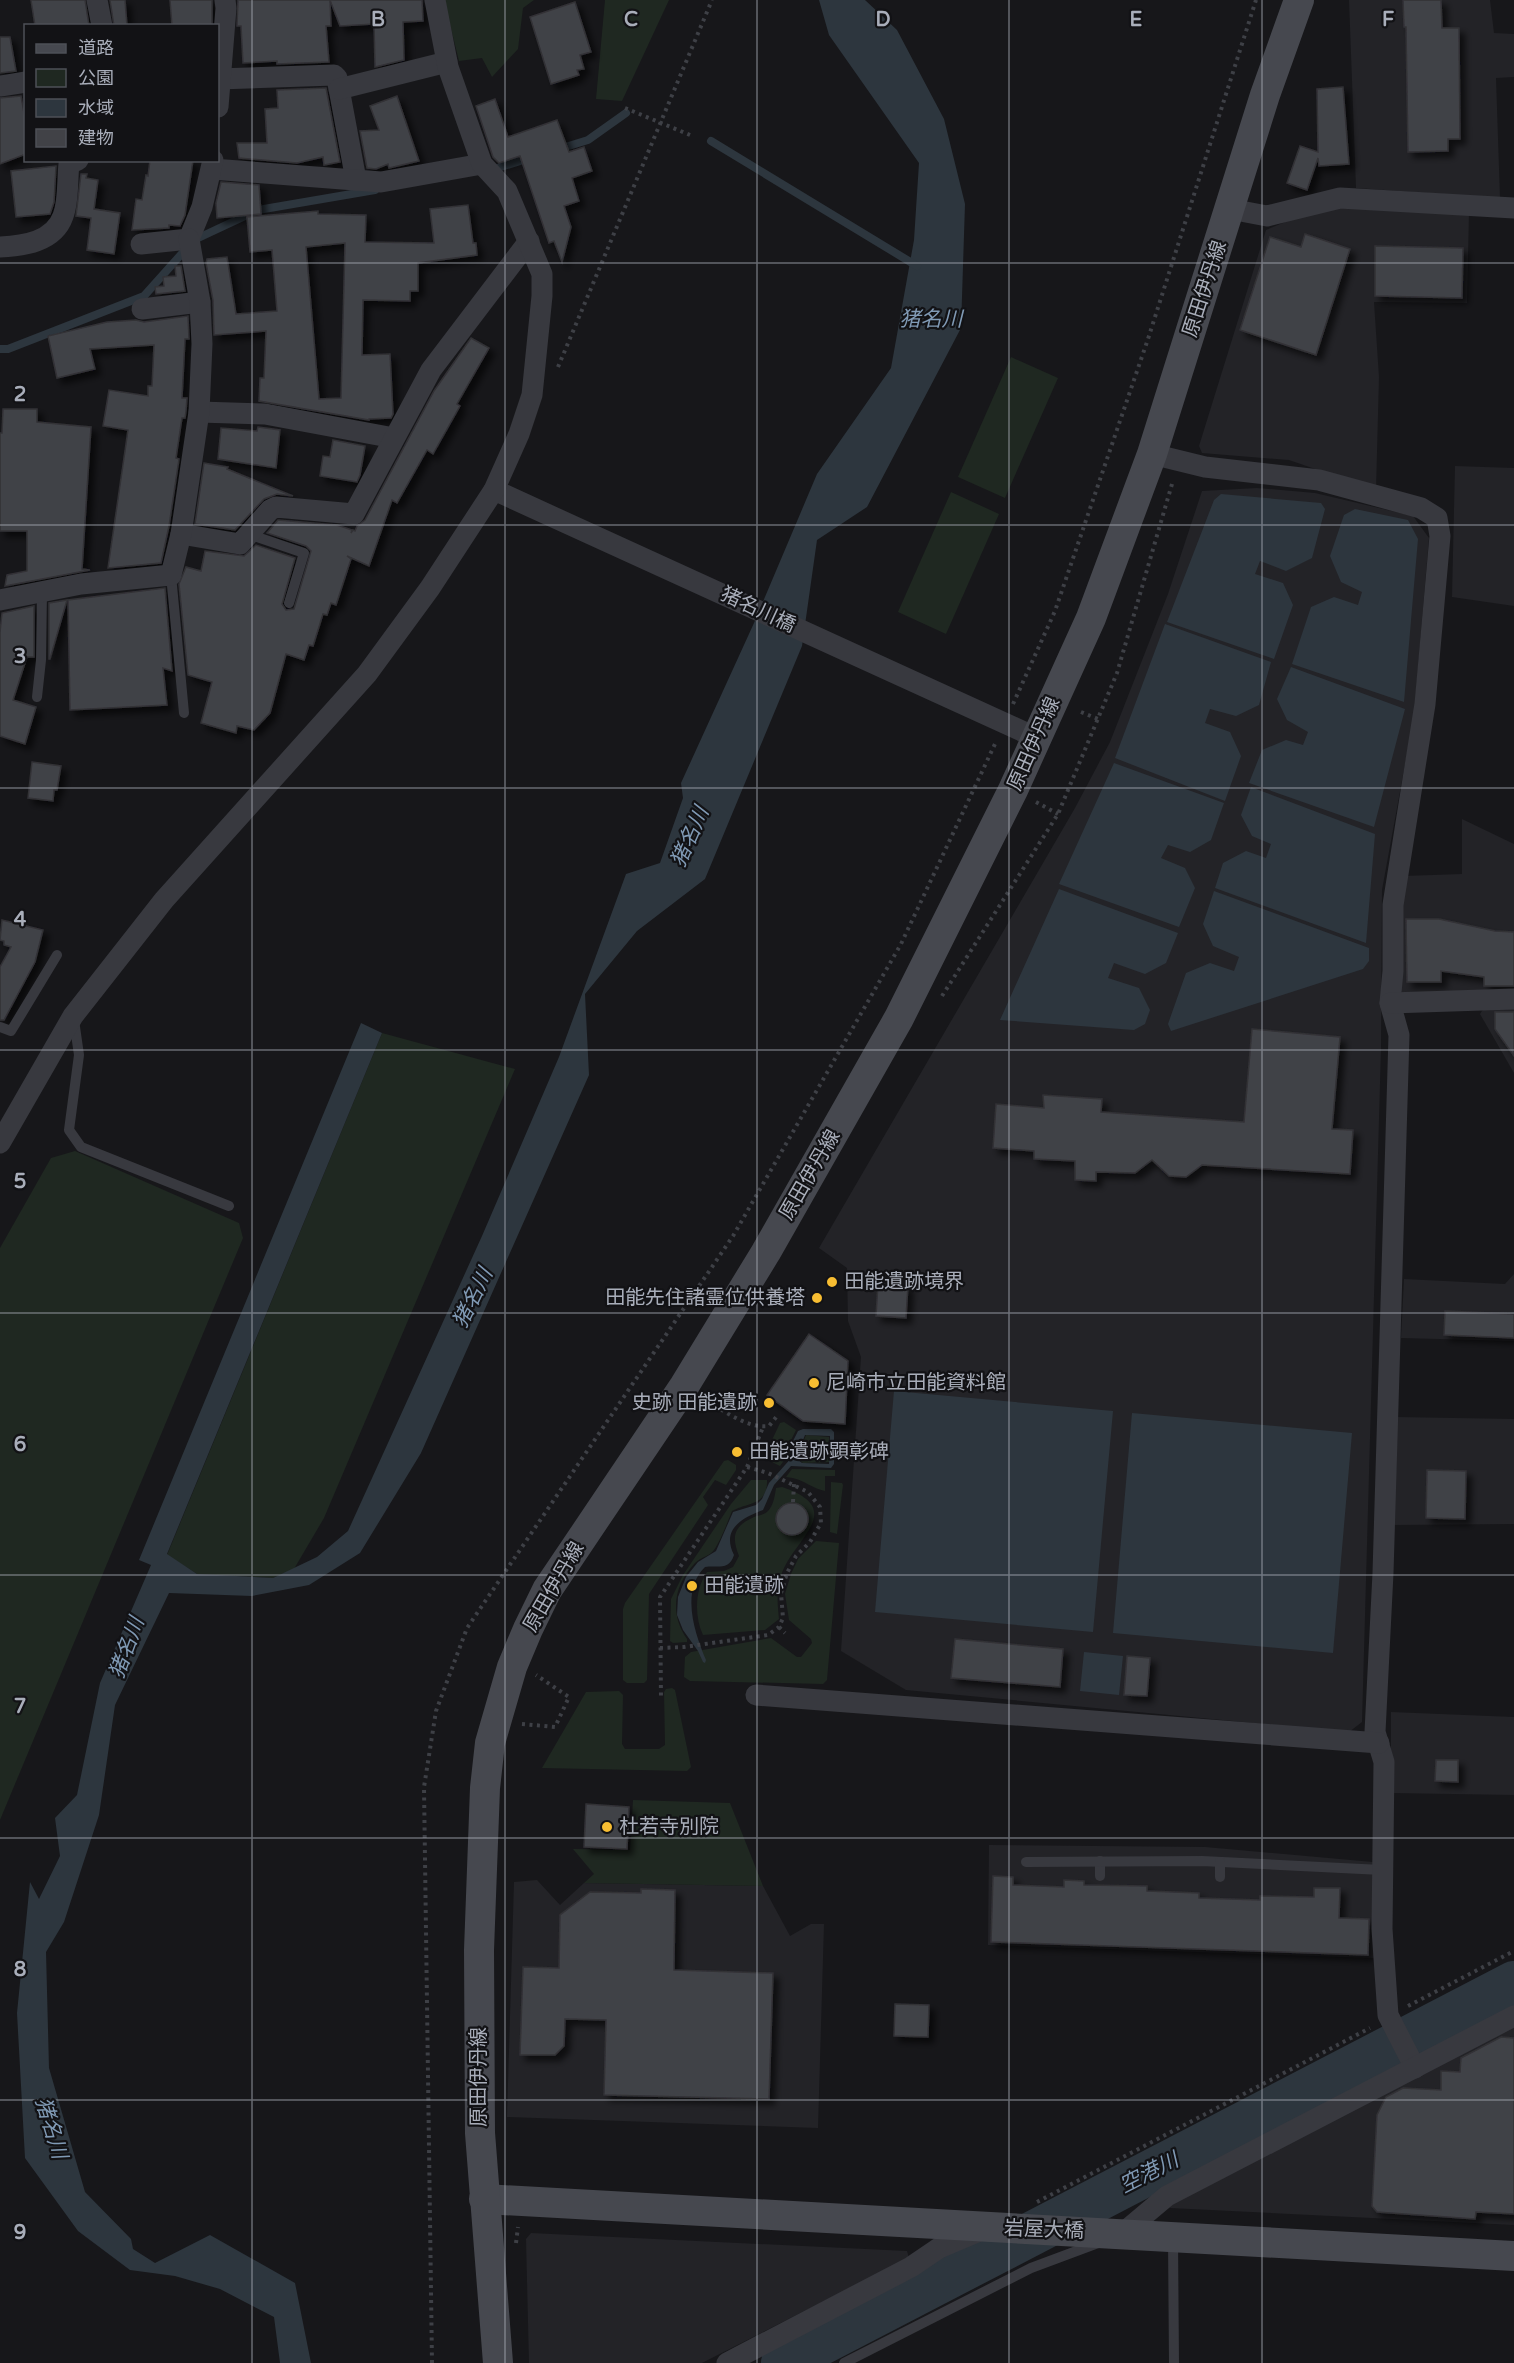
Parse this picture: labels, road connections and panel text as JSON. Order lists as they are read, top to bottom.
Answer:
{
  "streets": {
    "street": ["原田伊丹線", "猪名川橋", "岩屋大橋"]
  },
  "crossings": [
    ["原田伊丹線", "猪名川橋"],
    ["原田伊丹線", "岩屋大橋"]
  ],
  "water": ["猪名川", "空港川"],
  "places": [
    "田能遺跡境界",
    "田能先住諸霊位供養塔",
    "尼崎市立田能資料館",
    "史跡 田能遺跡",
    "田能遺跡顕彰碑",
    "田能遺跡",
    "杜若寺別院"
  ],
  "legend": [
    "道路",
    "公園",
    "水域",
    "建物"
  ],
  "grid": {
    "columns": [
      "B",
      "C",
      "D",
      "E",
      "F"
    ],
    "rows": [
      "2",
      "3",
      "4",
      "5",
      "6",
      "7",
      "8",
      "9"
    ]
  }
}
